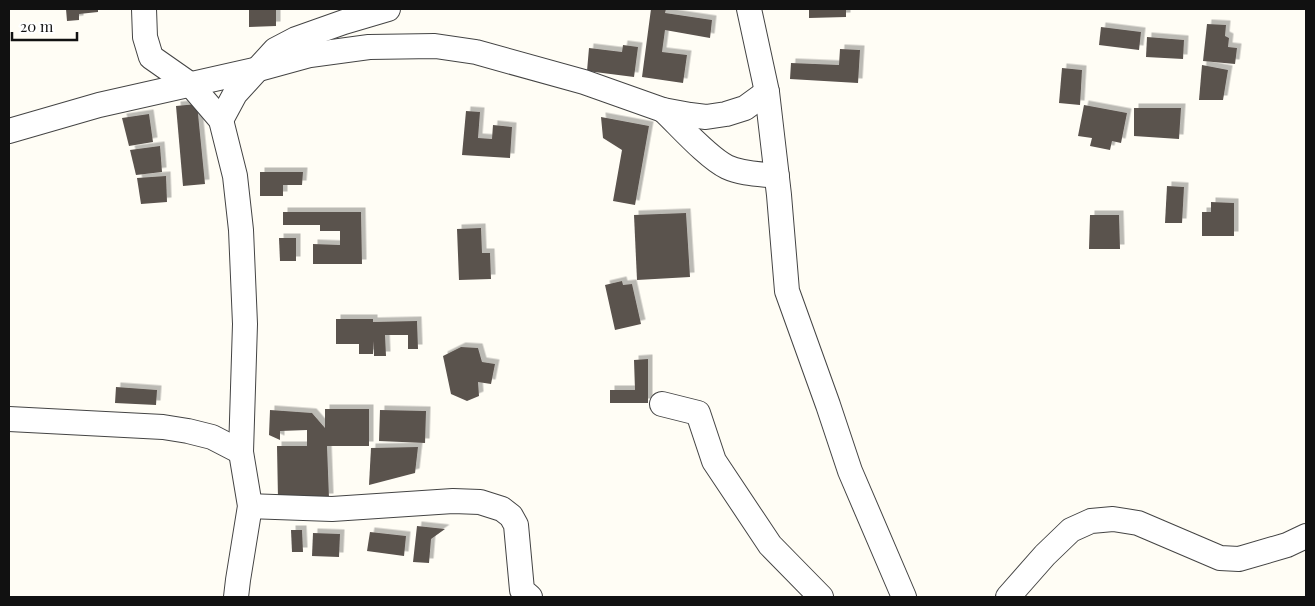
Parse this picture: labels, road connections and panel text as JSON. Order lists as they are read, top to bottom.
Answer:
{
  "scale_bar": "20 m"
}
